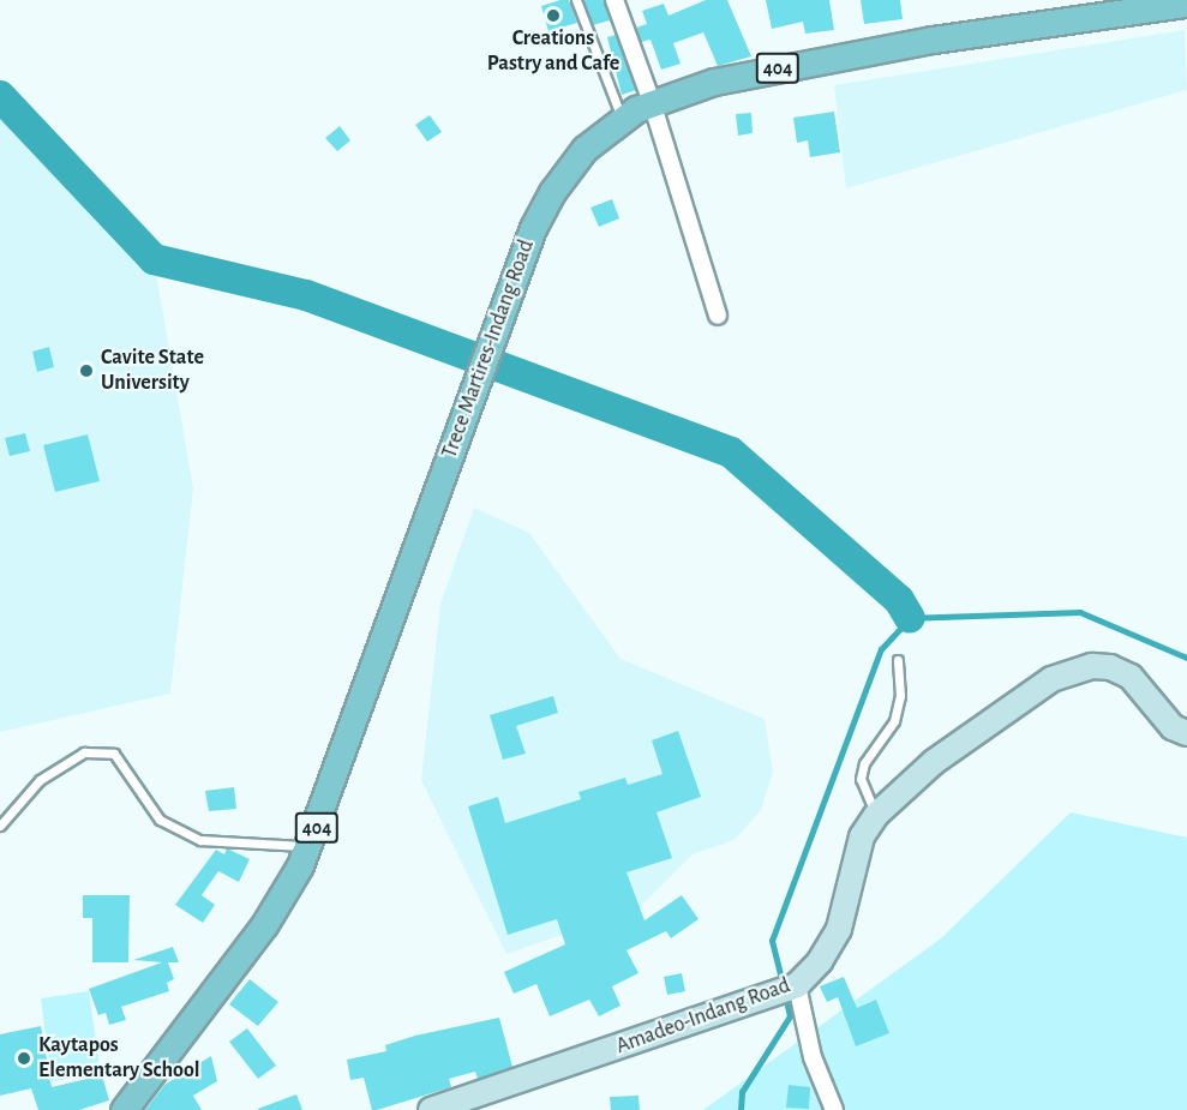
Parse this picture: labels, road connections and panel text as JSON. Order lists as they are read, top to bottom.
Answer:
{
  "streets": {
    "main road": ["404", "Trece Martires-Indang Road"],
    "street": ["Amadeo-Indang Road"]
  },
  "places": ["Creations Pastry and Cafe", "Cavite State University", "Kaytapos Elementary School"]
}
